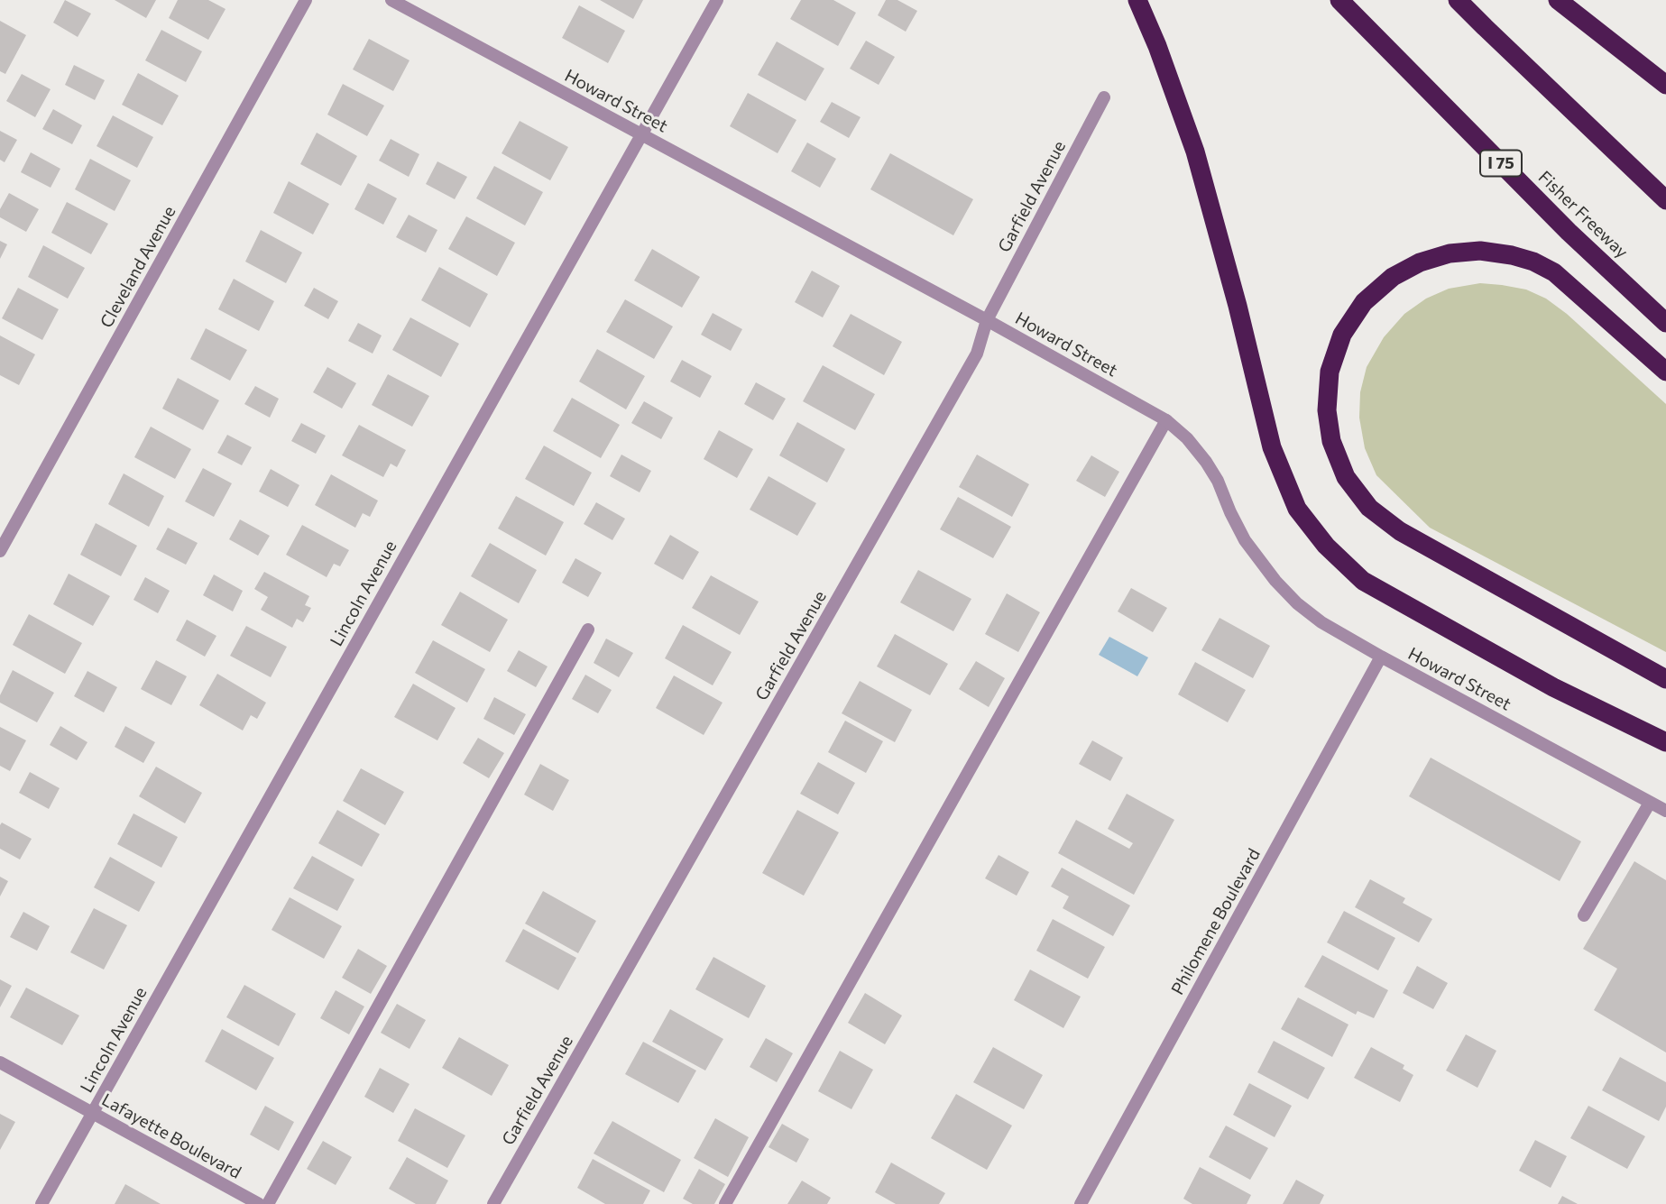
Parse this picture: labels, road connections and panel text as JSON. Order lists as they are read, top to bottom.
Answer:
{
  "streets": {
    "highway": ["I 75", "Fisher Freeway"],
    "street": [
      "Howard Street",
      "Garfield Avenue",
      "Cleveland Avenue",
      "Lincoln Avenue",
      "Philomene Boulevard",
      "Lafayette Boulevard"
    ]
  },
  "crossings": [
    ["Howard Street", "Garfield Avenue"],
    ["Howard Street", "Lincoln Avenue"],
    ["Howard Street", "Philomene Boulevard"],
    ["Lincoln Avenue", "Lafayette Boulevard"]
  ]
}
